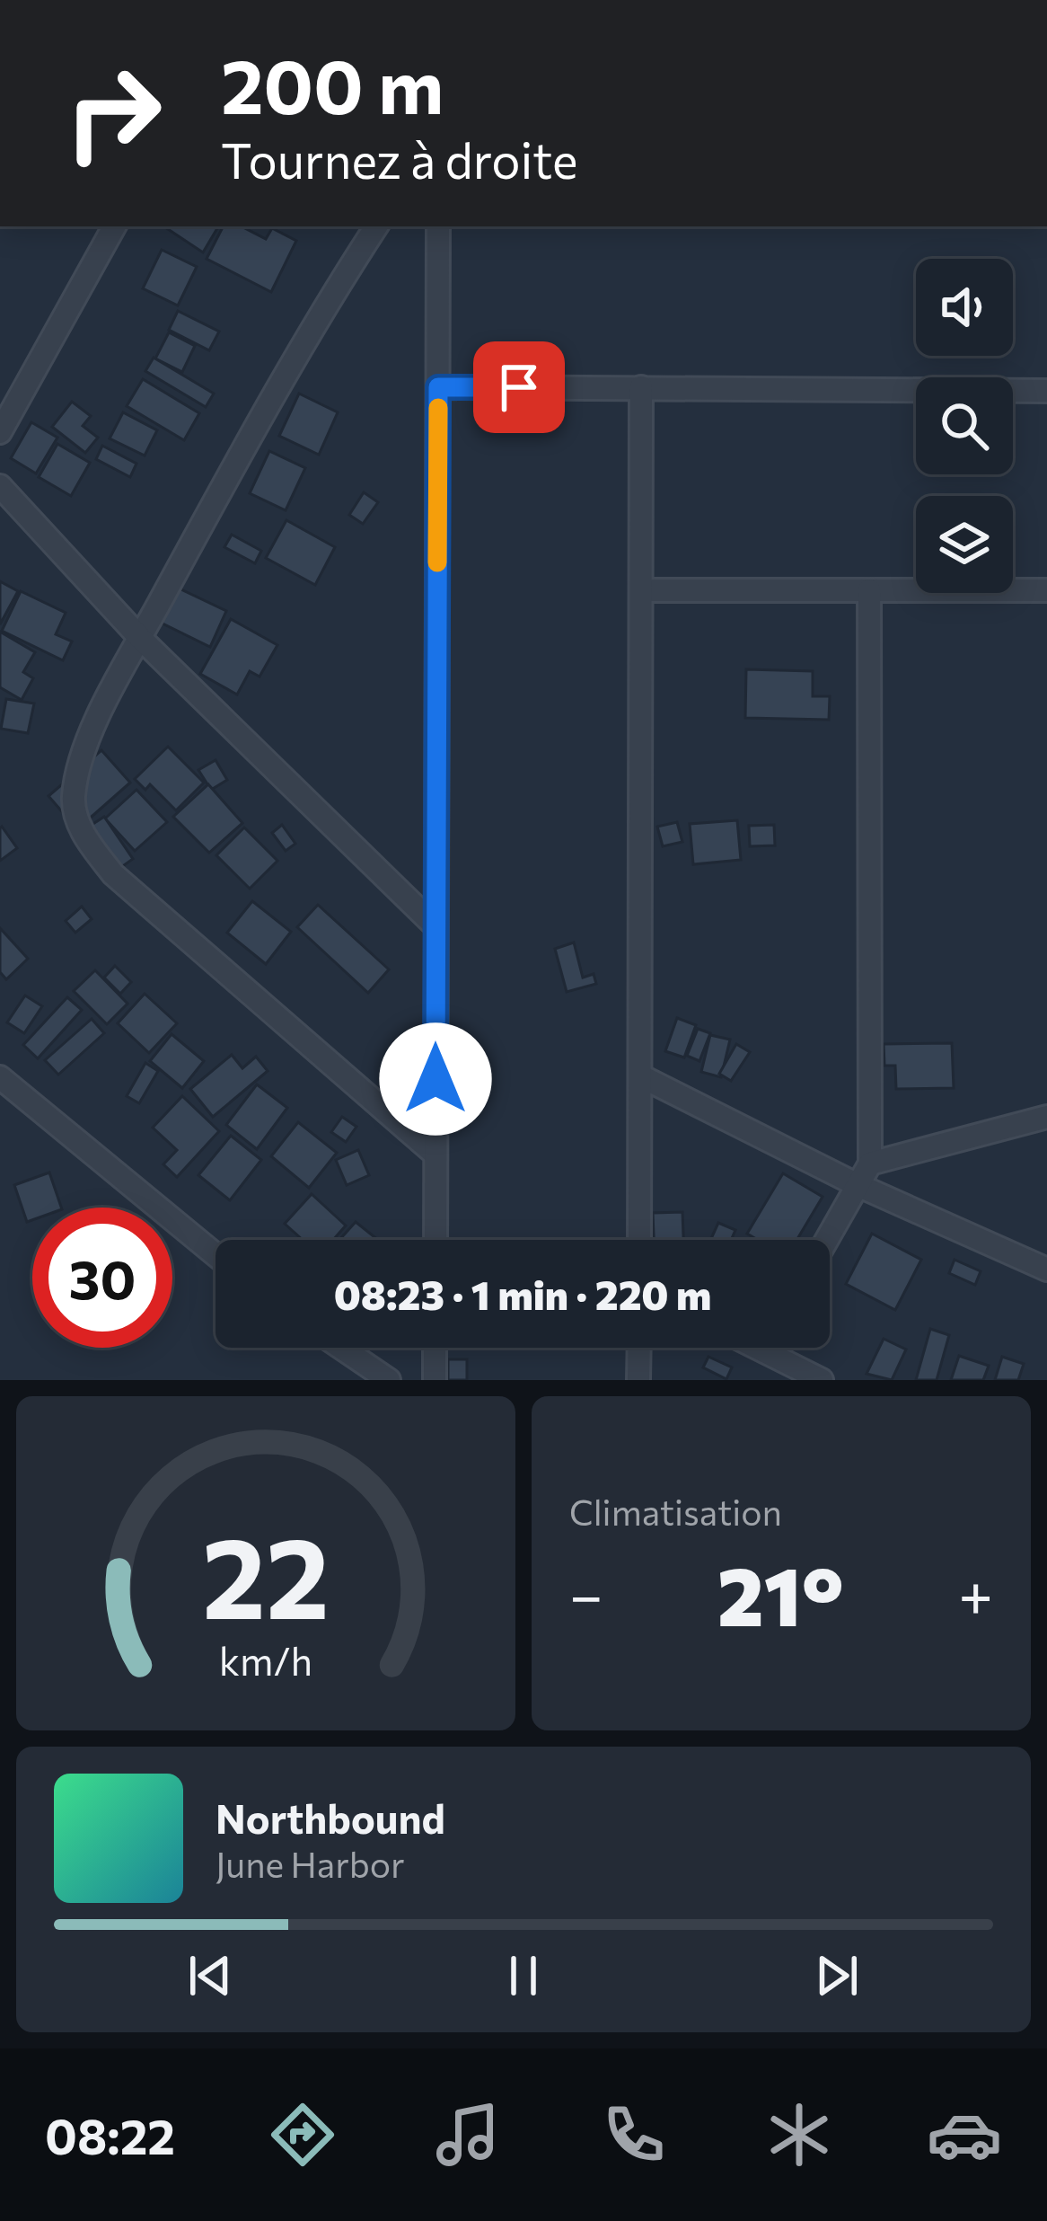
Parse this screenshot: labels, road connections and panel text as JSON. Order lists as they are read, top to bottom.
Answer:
{
  "page": {
    "turn": ["200 m", "Tournez à droite"],
    "limit": "30",
    "trip": "08:23 · 1 min · 220 m",
    "tile": "Climatisation",
    "heat": ["−", "21°", "+"],
    "song": ["Northbound", "June Harbor"],
    "tabs": "08:22",
    "gauge": ["22", "km/h"]
  }
}
